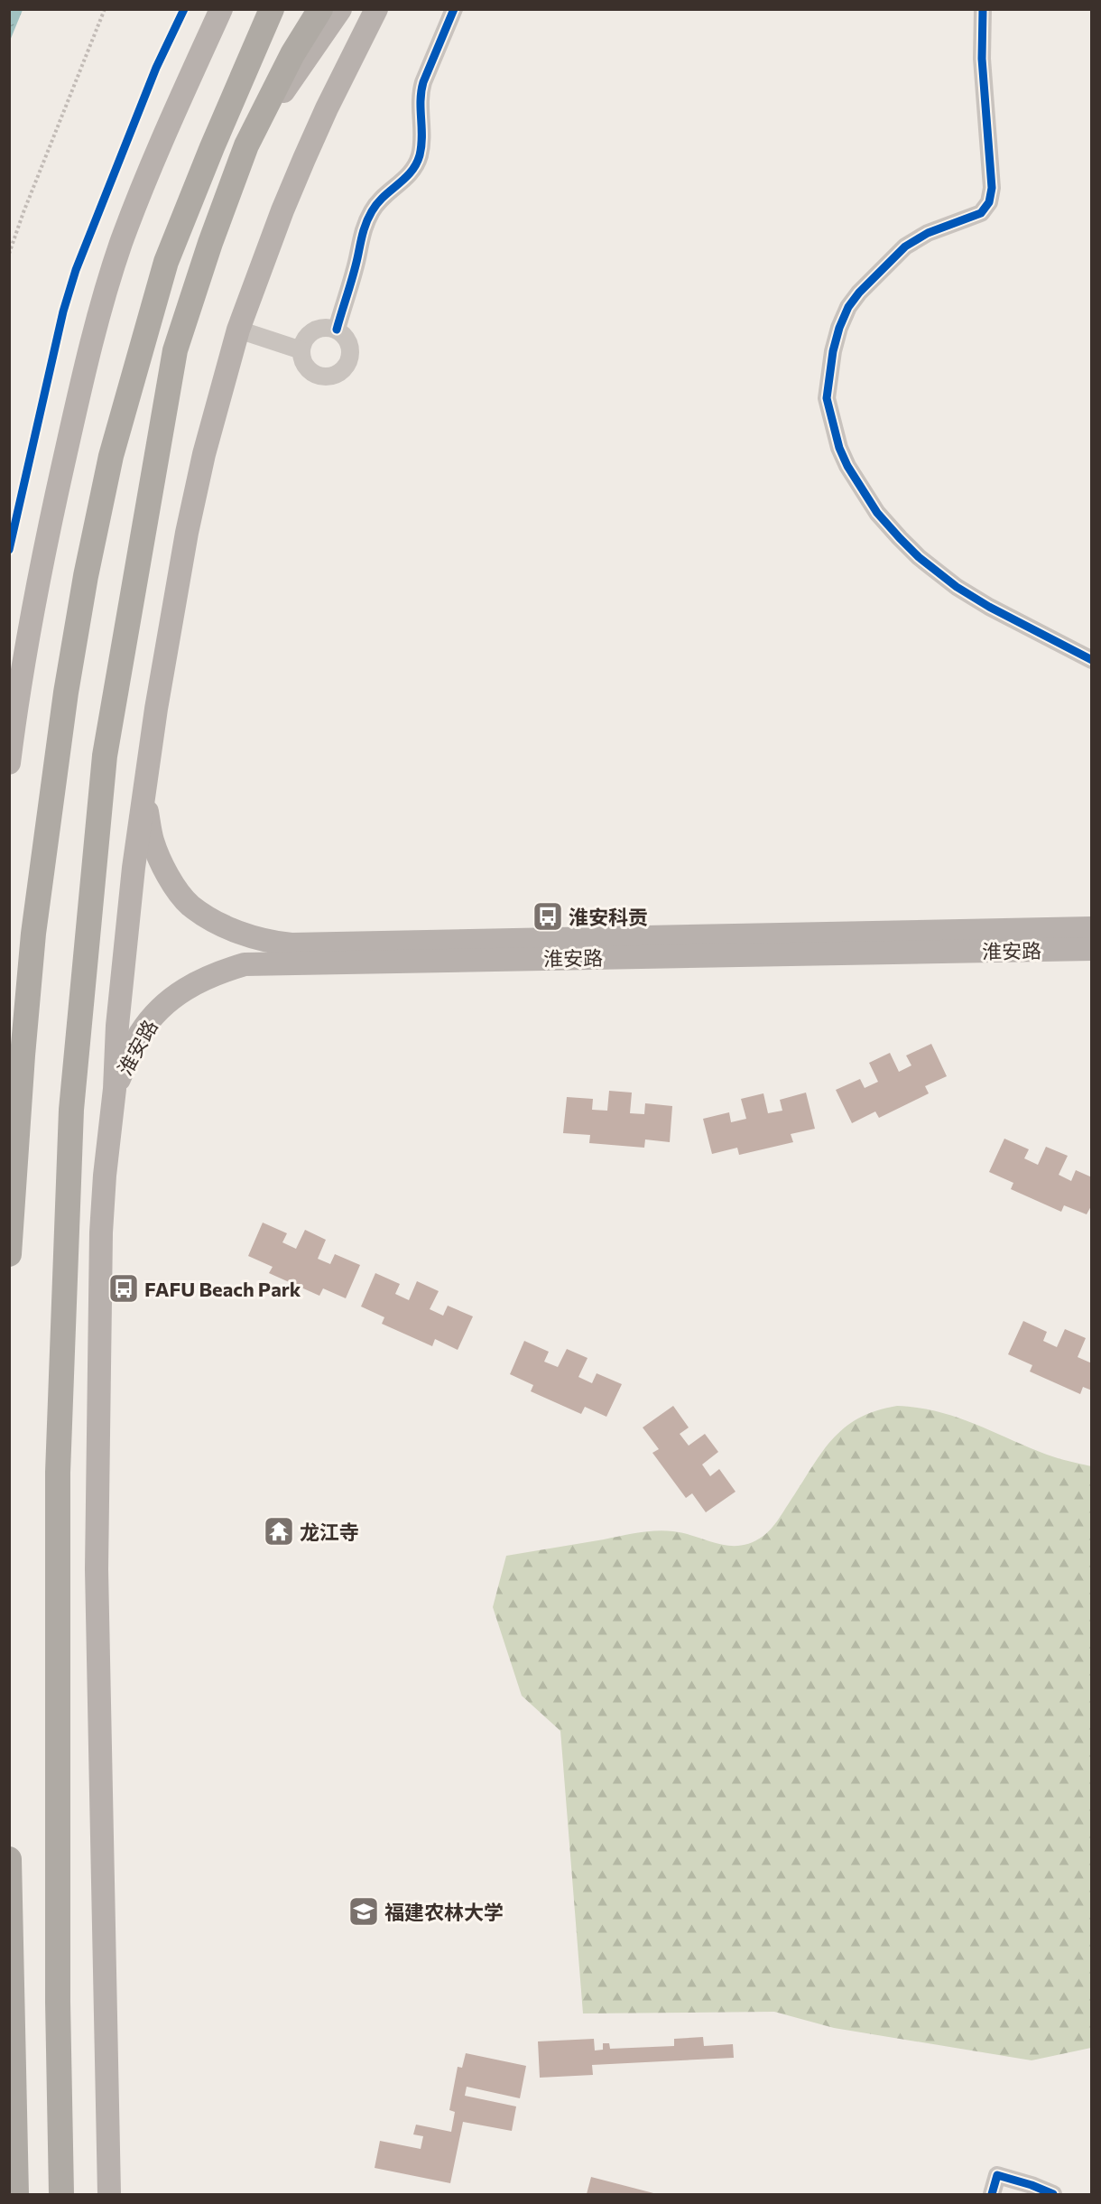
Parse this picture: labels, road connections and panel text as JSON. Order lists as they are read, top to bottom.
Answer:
{
  "streets": {
    "main road": ["淮安路"]
  },
  "places": {
    "bus stop": ["淮安科贡", "FAFU Beach Park"],
    "temple": ["龙江寺"],
    "school or university": ["福建农林大学"]
  }
}
